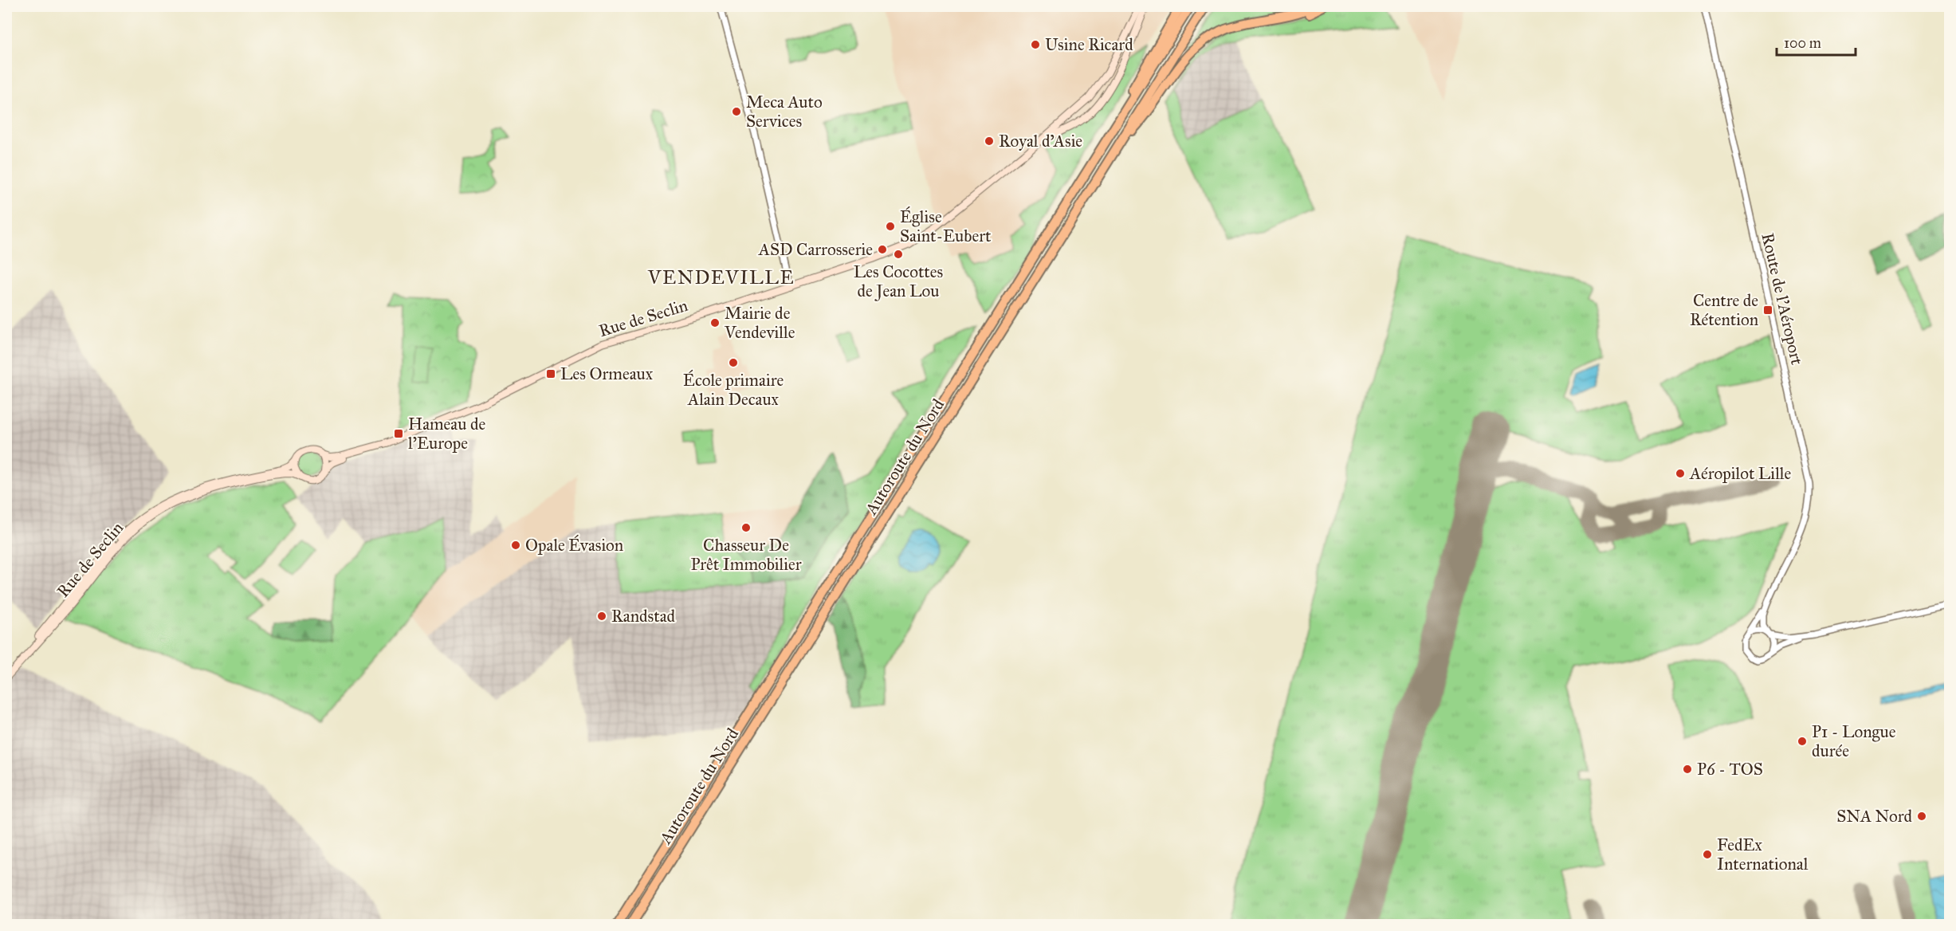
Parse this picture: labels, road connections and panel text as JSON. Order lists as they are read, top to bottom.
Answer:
{
  "streets": {
    "highway": ["Autoroute du Nord"],
    "main road": ["Rue de Seclin"],
    "street": ["Route de l'Aéroport"]
  },
  "districts": ["VENDEVILLE"],
  "places": {
    "other": [
      "Usine Ricard",
      "Meca Auto Services",
      "Royal d'Asie",
      "Église Saint-Eubert",
      "ASD Carrosserie",
      "Les Cocottes de Jean Lou",
      "Mairie de Vendeville",
      "École primaire Alain Decaux",
      "Aéropilot Lille",
      "Chasseur De Prêt Immobilier",
      "Opale Évasion",
      "Randstad",
      "P1 - Longue durée",
      "P6 - TOS",
      "SNA Nord",
      "FedEx International"
    ],
    "transit": ["Centre de Rétention", "Les Ormeaux", "Hameau de l'Europe"]
  },
  "scale_bar": "100 m"
}
